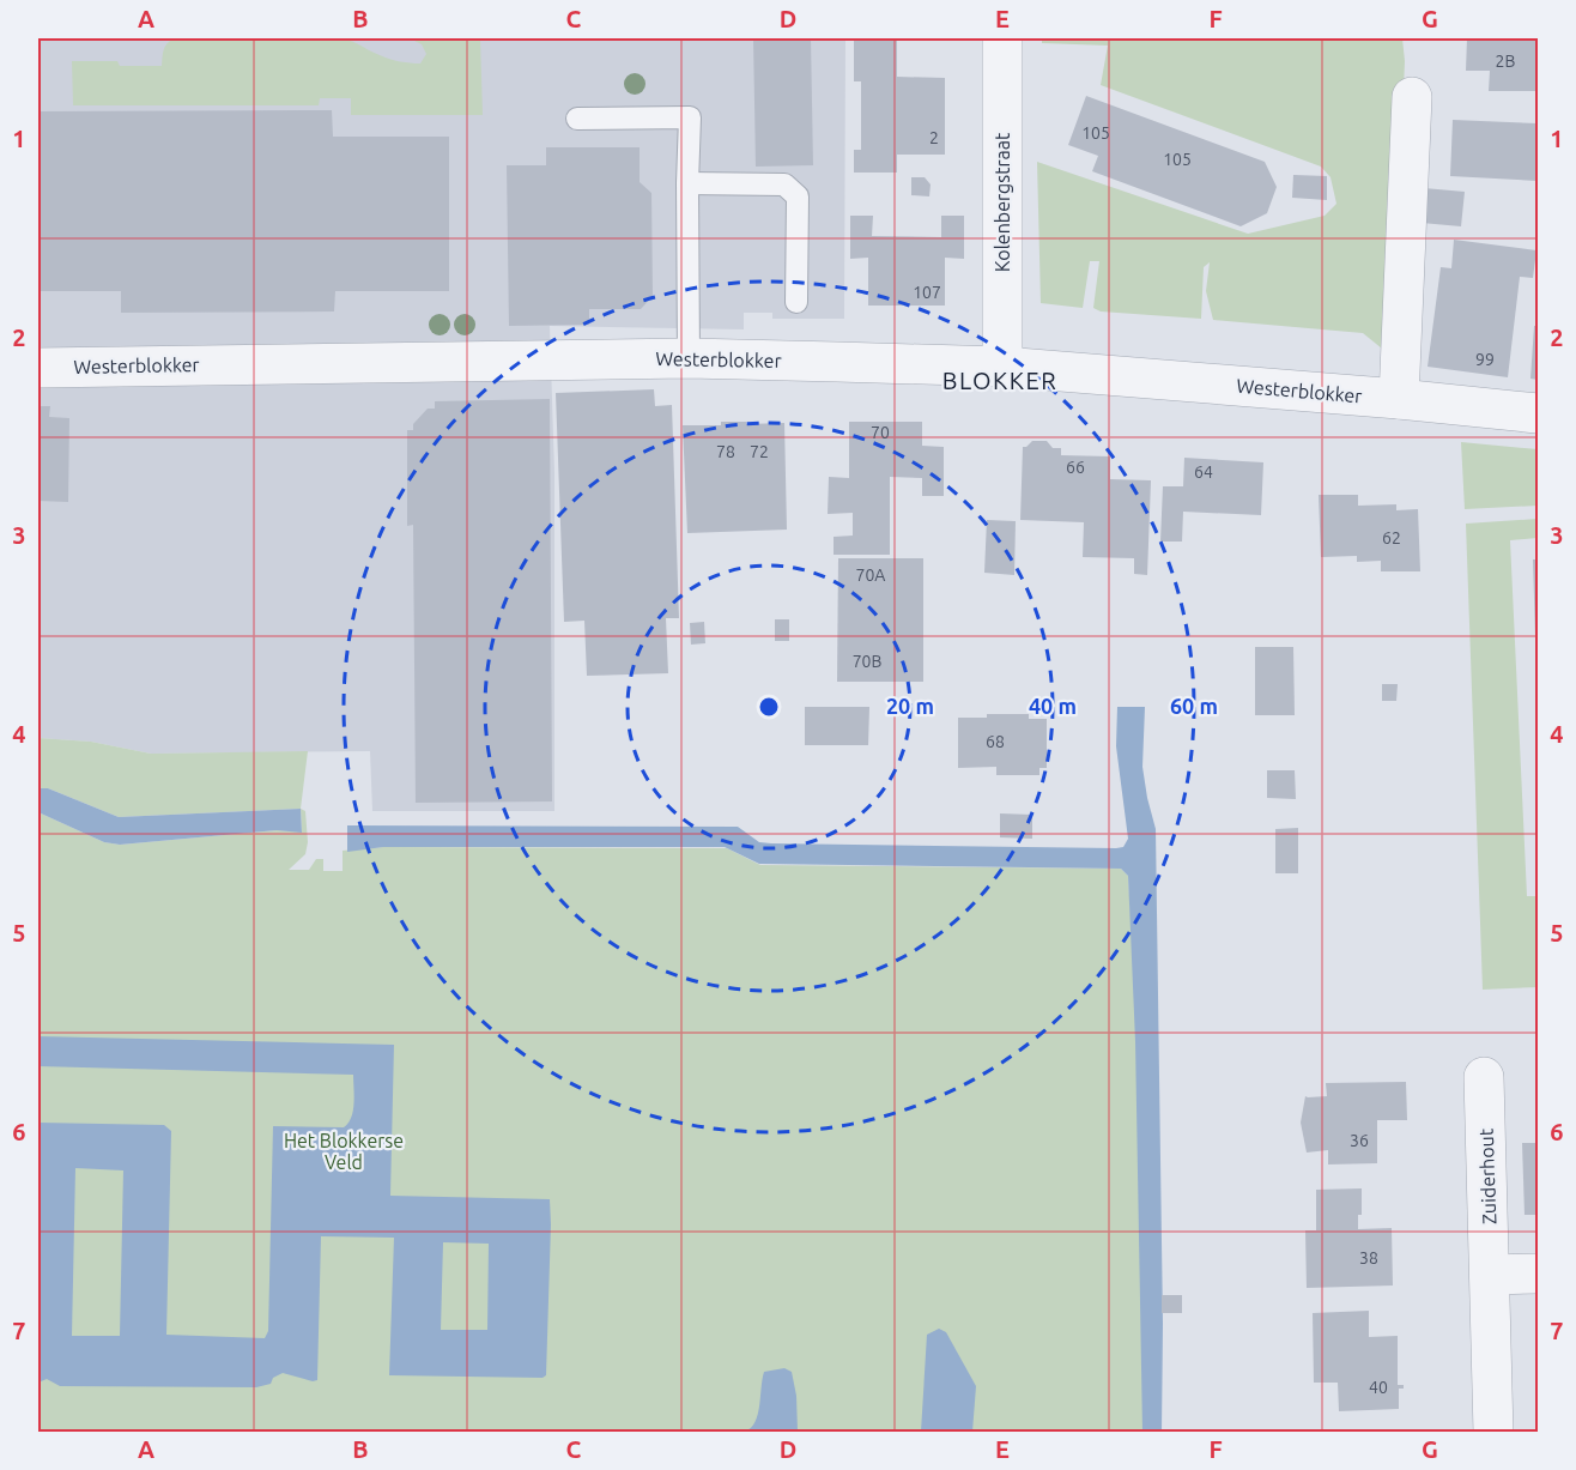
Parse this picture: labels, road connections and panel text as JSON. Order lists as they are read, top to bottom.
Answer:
{
  "streets": {
    "street": ["Kolenbergstraat", "Westerblokker", "Zuiderhout"]
  },
  "crossings": [
    ["Kolenbergstraat", "Westerblokker"]
  ],
  "districts": ["BLOKKER"],
  "parks": ["Het Blokkerse Veld"],
  "house_numbers": [
    "2B",
    "105",
    "2",
    "105",
    "107",
    "99",
    "70",
    "78",
    "72",
    "66",
    "64",
    "62",
    "70A",
    "70B",
    "68",
    "36",
    "38",
    "40"
  ],
  "grid": {
    "columns": [
      "A",
      "B",
      "C",
      "D",
      "E",
      "F",
      "G"
    ],
    "rows": [
      "1",
      "2",
      "3",
      "4",
      "5",
      "6",
      "7"
    ]
  },
  "rings": ["20 m", "40 m", "60 m"]
}
